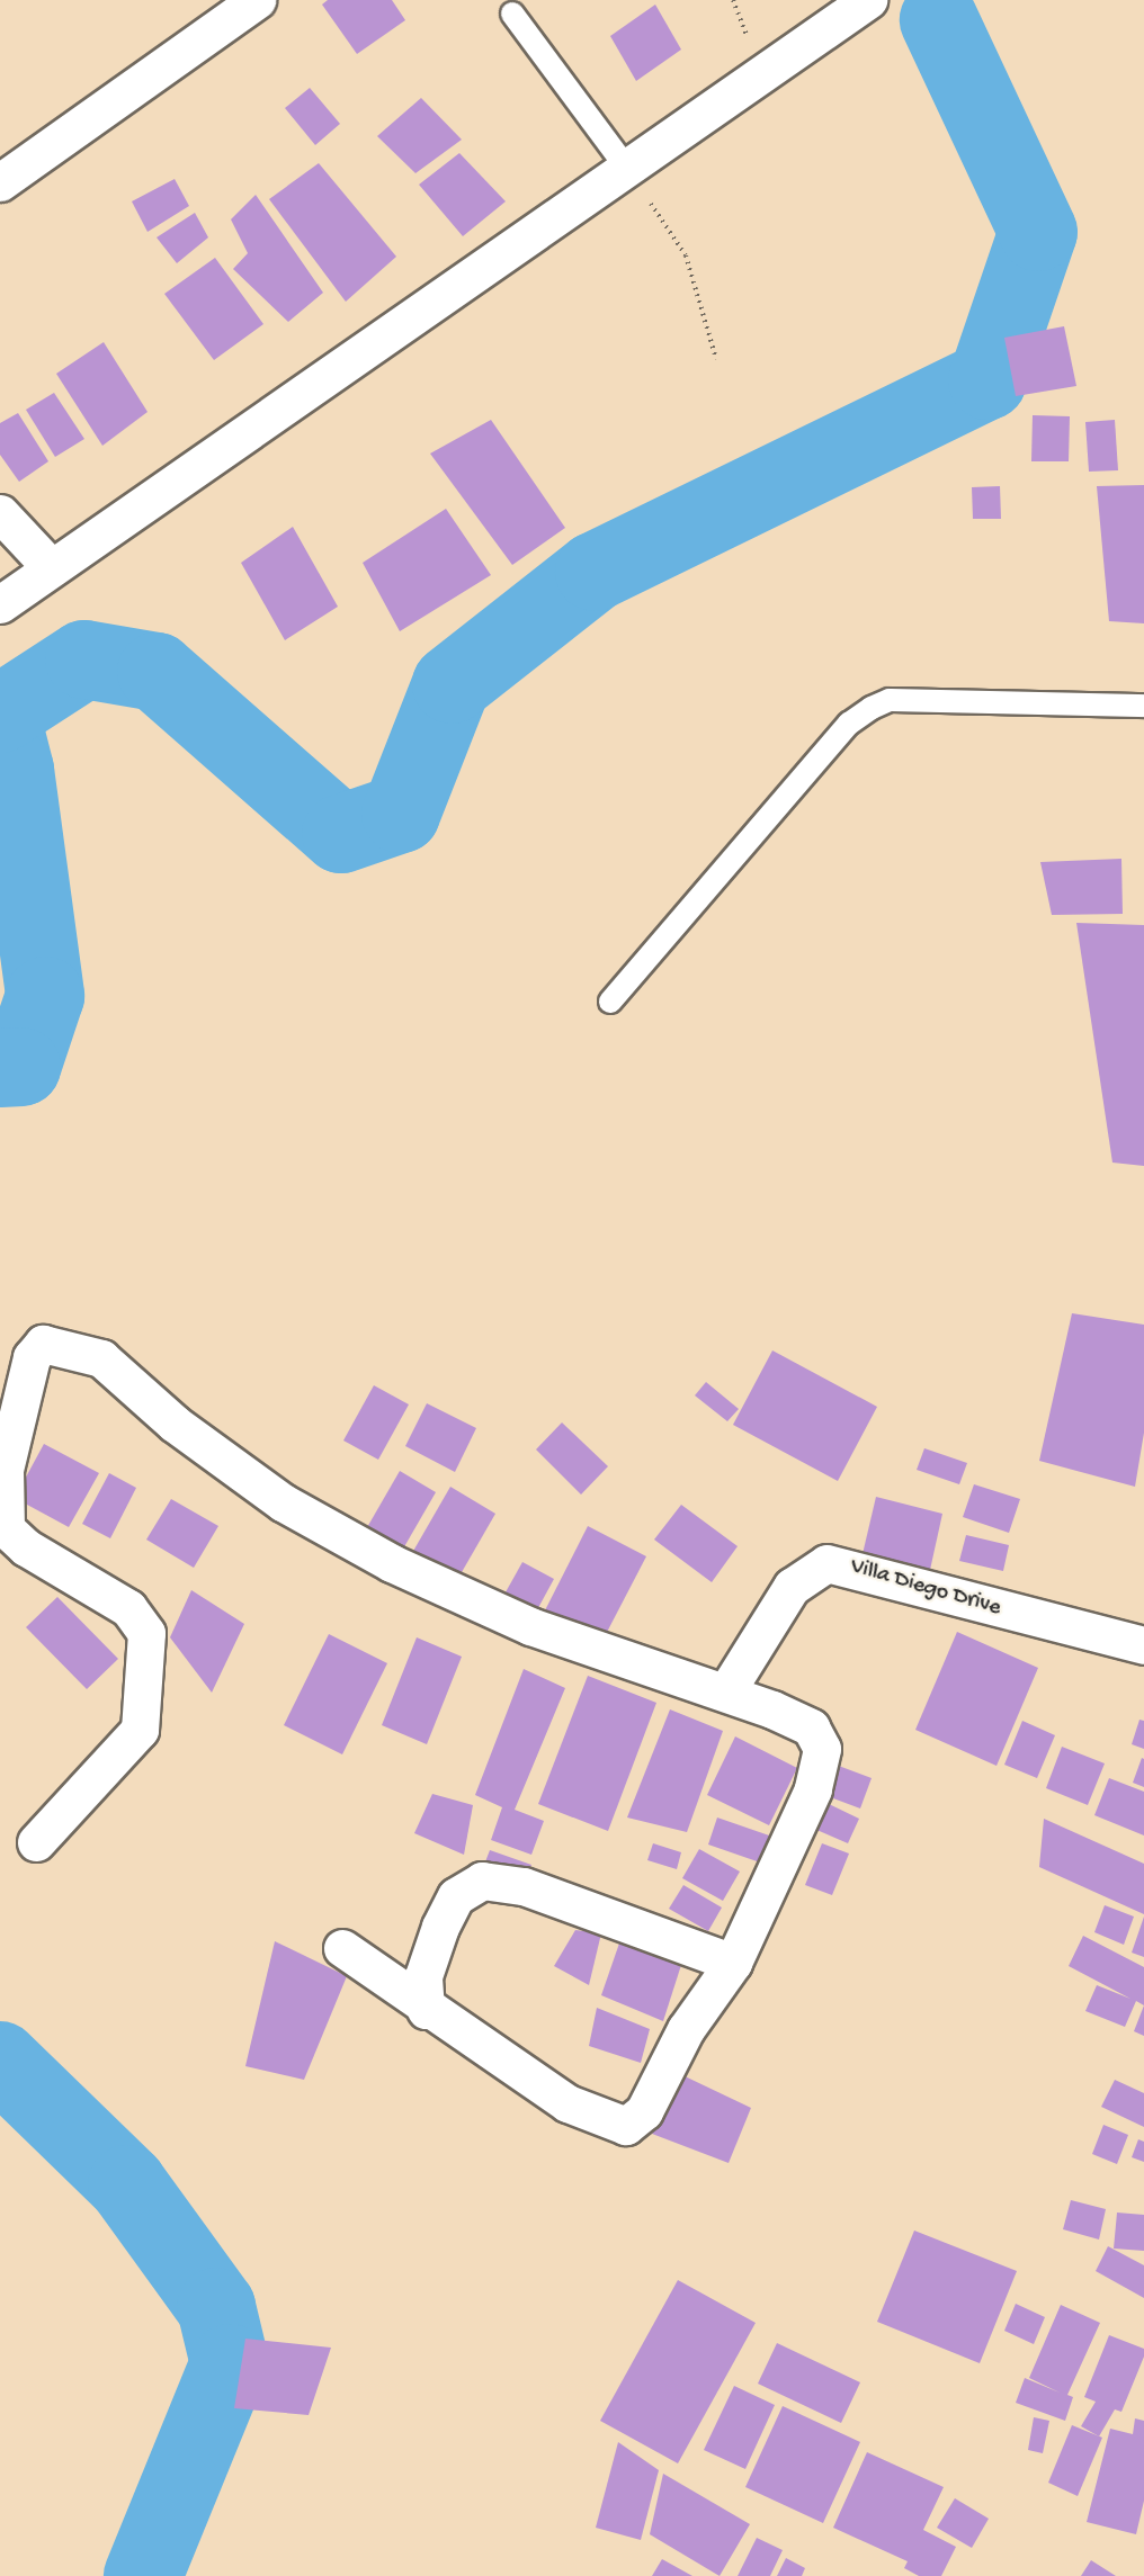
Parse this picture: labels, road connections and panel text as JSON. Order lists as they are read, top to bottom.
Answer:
{
  "streets": {
    "street": ["Villa Diego Drive"]
  }
}
